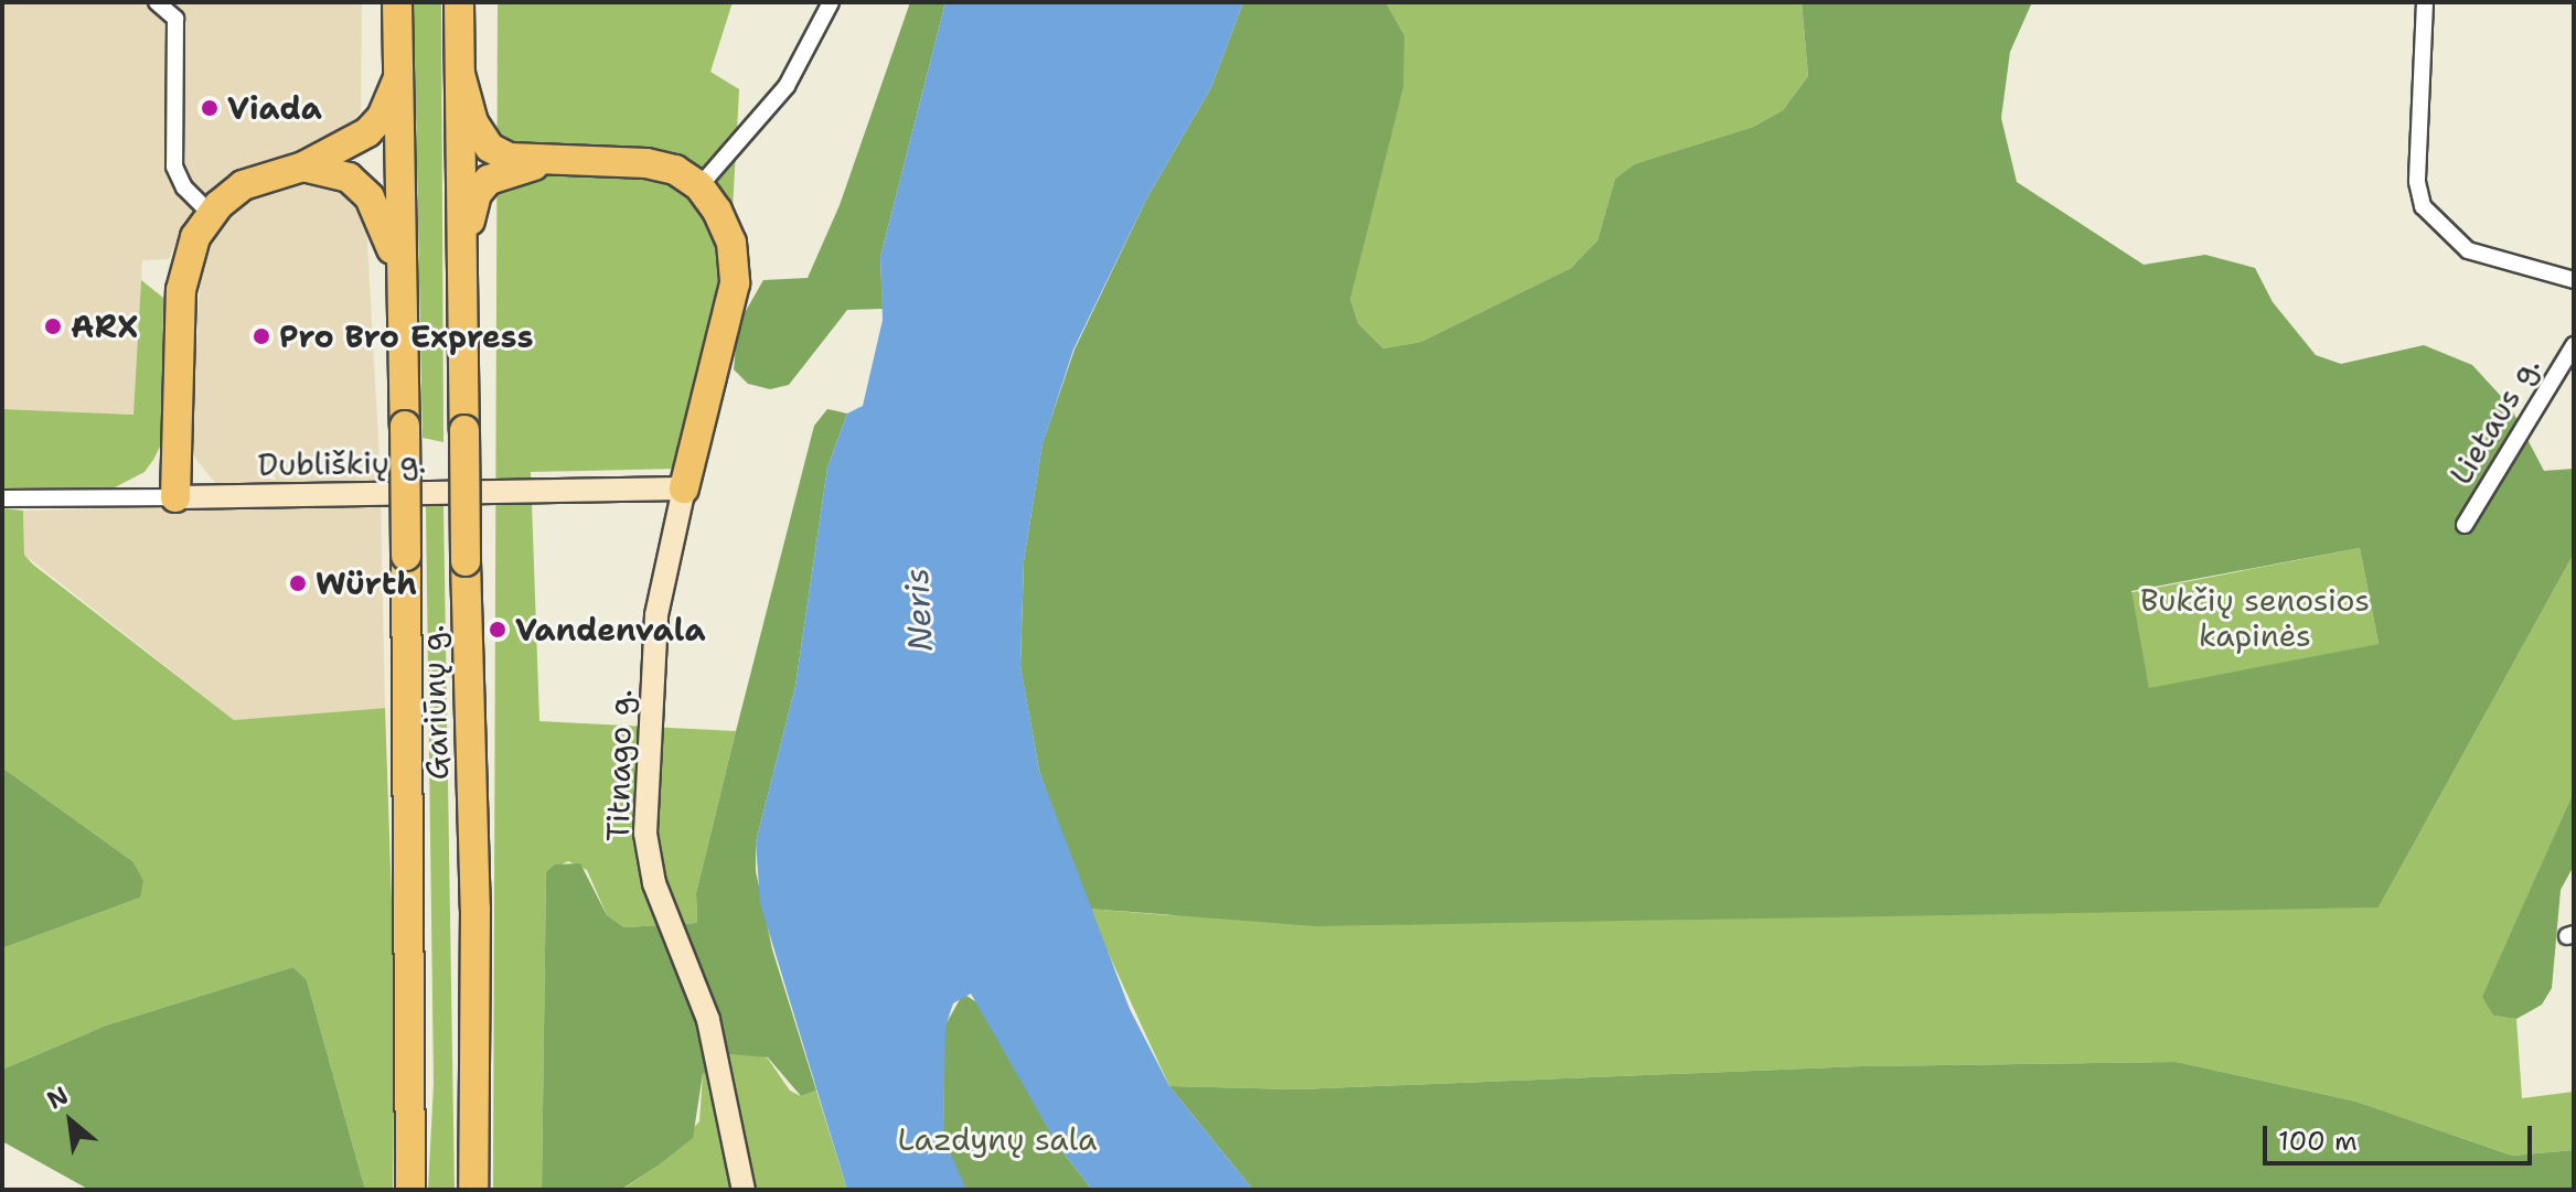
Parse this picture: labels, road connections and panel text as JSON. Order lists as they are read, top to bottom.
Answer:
{
  "streets": {
    "highway": ["Gariūnų g."],
    "street": ["Lietaus g.", "Dubliškių g.", "Titnago g."]
  },
  "crossings": [
    ["Dubliškių g.", "Titnago g."]
  ],
  "water": ["Neris"],
  "parks": ["Bukčių senosios kapinės", "Lazdynų sala"],
  "places": [
    "Viada",
    "ARX",
    "Pro Bro Express",
    "Würth",
    "Vandenvala"
  ],
  "scale_bar": "100 m",
  "north": "top left"
}
